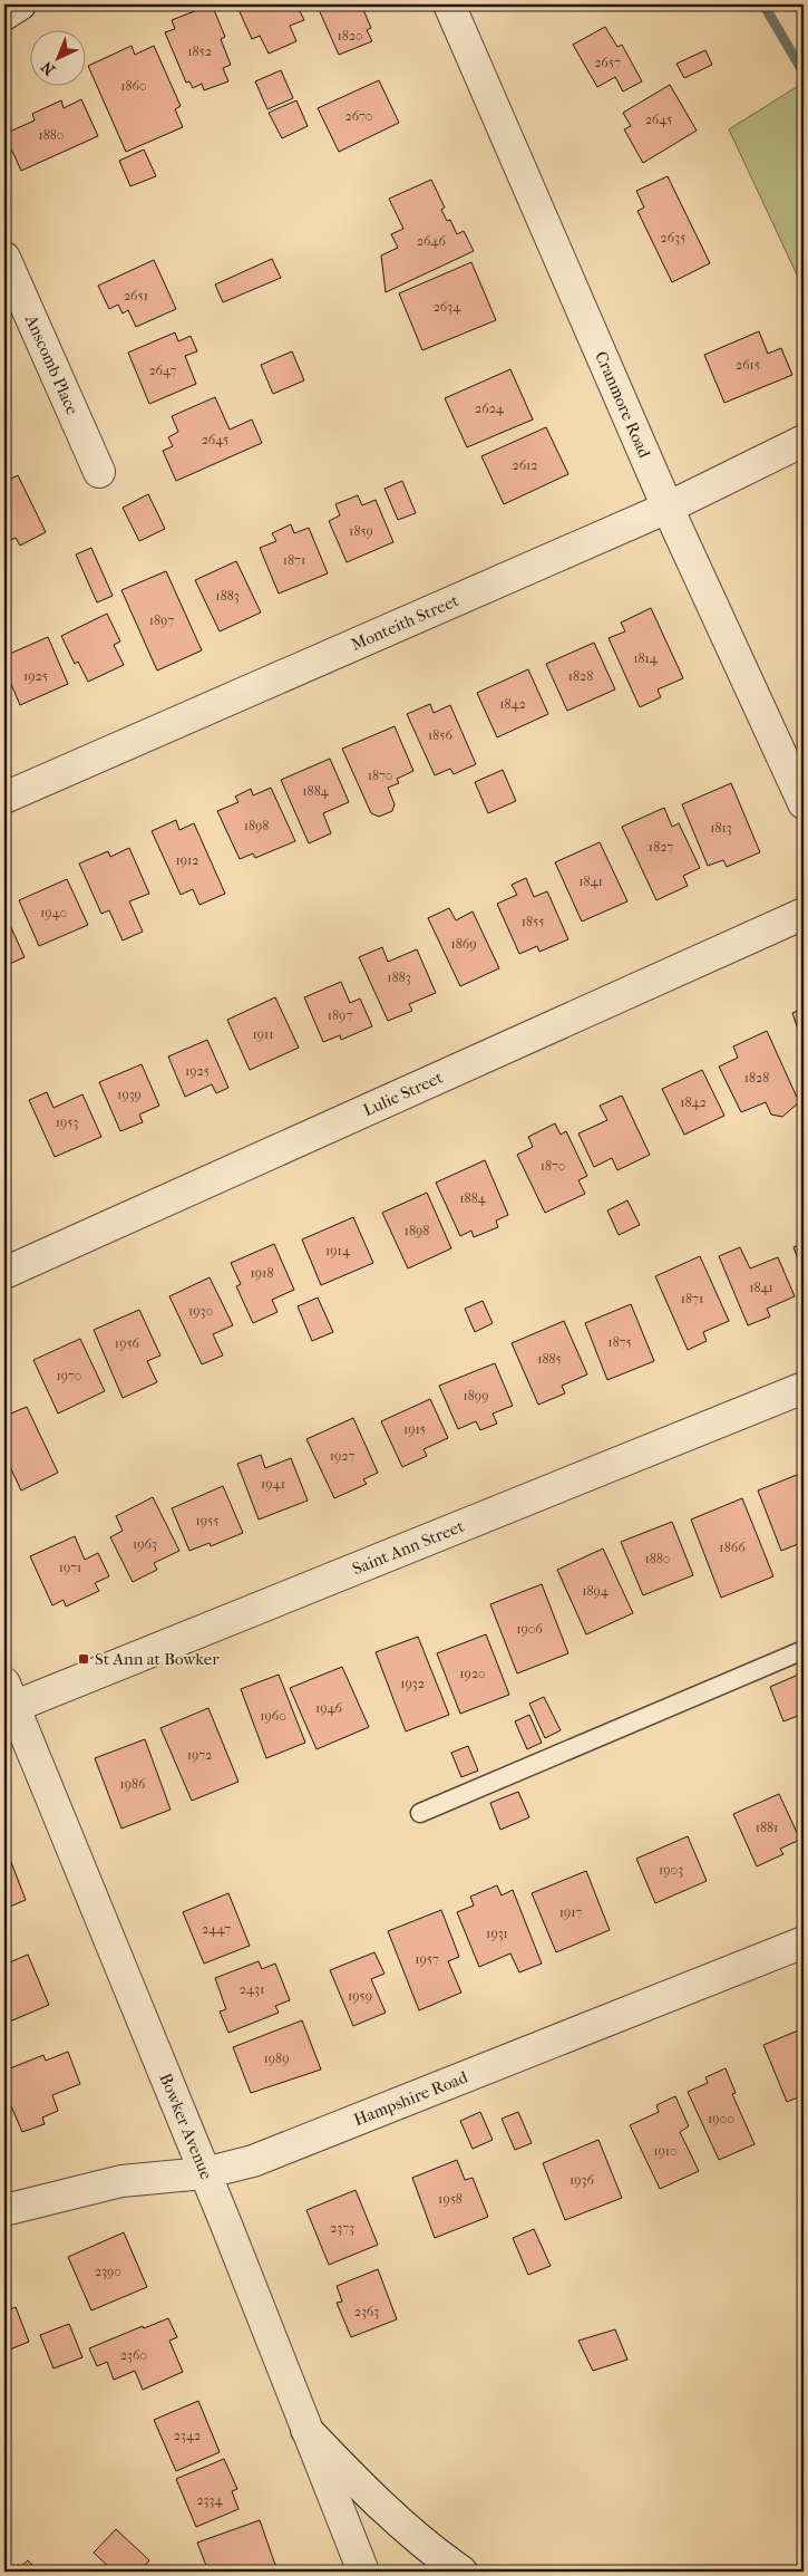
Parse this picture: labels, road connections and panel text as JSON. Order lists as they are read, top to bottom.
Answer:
{
  "streets": {
    "street": [
      "Anscomb Place",
      "Cranmore Road",
      "Monteith Street",
      "Lulie Street",
      "Saint Ann Street",
      "Hampshire Road",
      "Bowker Avenue"
    ]
  },
  "crossings": [
    ["Cranmore Road", "Monteith Street"],
    ["Saint Ann Street", "Bowker Avenue"],
    ["Hampshire Road", "Bowker Avenue"]
  ],
  "places": {
    "transit": ["St Ann at Bowker"]
  },
  "house_numbers": [
    "1820",
    "1852",
    "2657",
    "1860",
    "2670",
    "2645",
    "1880",
    "2635",
    "2646",
    "2651",
    "2634",
    "2615",
    "2647",
    "2624",
    "2645",
    "2612",
    "1859",
    "1871",
    "1883",
    "1897",
    "1814",
    "1925",
    "1828",
    "1842",
    "1856",
    "1870",
    "1884",
    "1898",
    "1813",
    "1827",
    "1912",
    "1841",
    "1940",
    "1855",
    "1869",
    "1883",
    "1897",
    "1911",
    "1925",
    "1828",
    "1939",
    "1842",
    "1953",
    "1870",
    "1884",
    "1898",
    "1914",
    "1918",
    "1841",
    "1871",
    "1930",
    "1875",
    "1956",
    "1885",
    "1970",
    "1899",
    "1915",
    "1927",
    "1941",
    "1955",
    "1963",
    "1866",
    "1880",
    "1971",
    "1894",
    "1906",
    "1920",
    "1932",
    "1946",
    "1960",
    "1972",
    "1986",
    "1881",
    "1903",
    "1917",
    "2447",
    "1931",
    "1957",
    "2431",
    "1959",
    "1989",
    "1900",
    "1910",
    "1936",
    "1958",
    "2373",
    "2390",
    "2363",
    "2360",
    "2342",
    "2334"
  ],
  "north": "bottom left"
}
